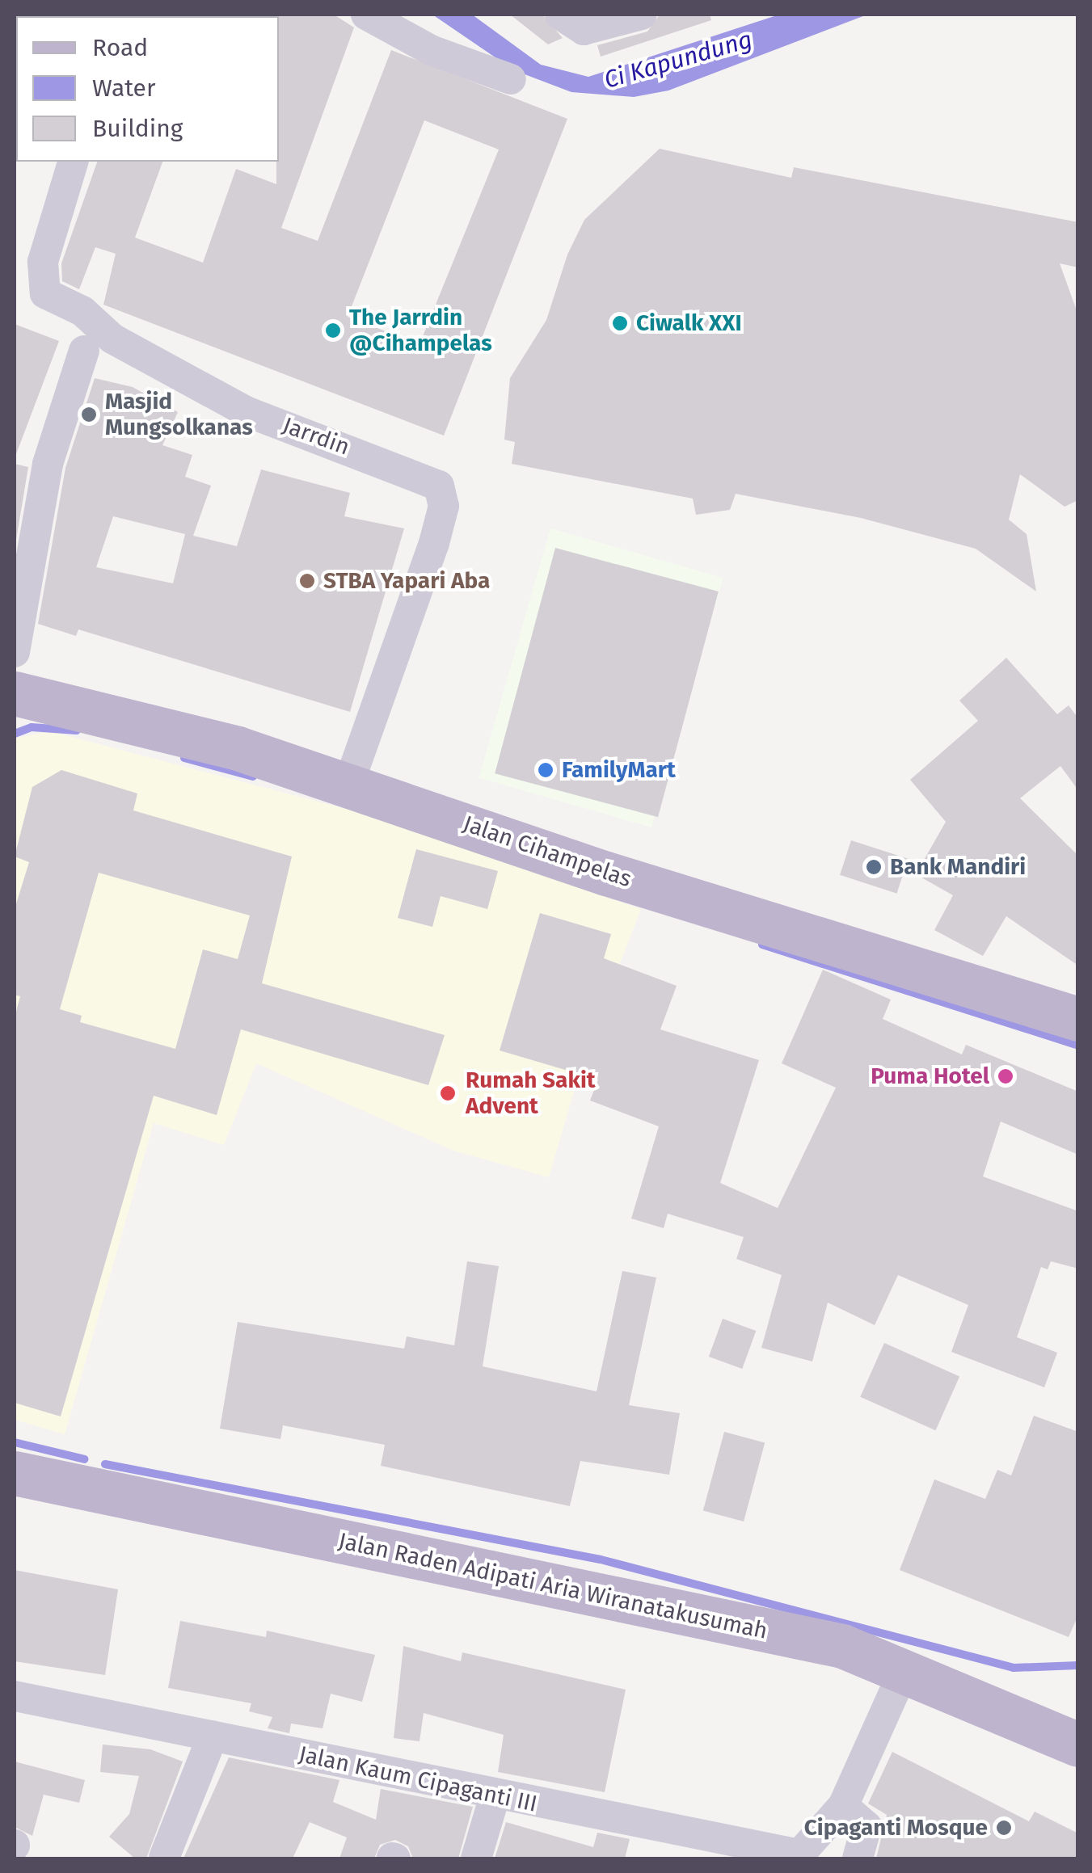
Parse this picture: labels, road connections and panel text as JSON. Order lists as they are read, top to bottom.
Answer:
{
  "streets": {
    "main road": ["Jalan Cihampelas", "Jalan Raden Adipati Aria Wiranatakusumah"],
    "street": ["Jarrdin", "Jalan Kaum Cipaganti III"]
  },
  "crossings": [
    ["Jarrdin", "Jalan Cihampelas"]
  ],
  "water": ["Ci Kapundung"],
  "places": [
    "Ciwalk XXI",
    "The Jarrdin @Cihampelas",
    "Masjid Mungsolkanas",
    "STBA Yapari Aba",
    "FamilyMart",
    "Bank Mandiri",
    "Puma Hotel",
    "Rumah Sakit Advent",
    "Cipaganti Mosque"
  ],
  "legend": ["Road", "Water", "Building"]
}
